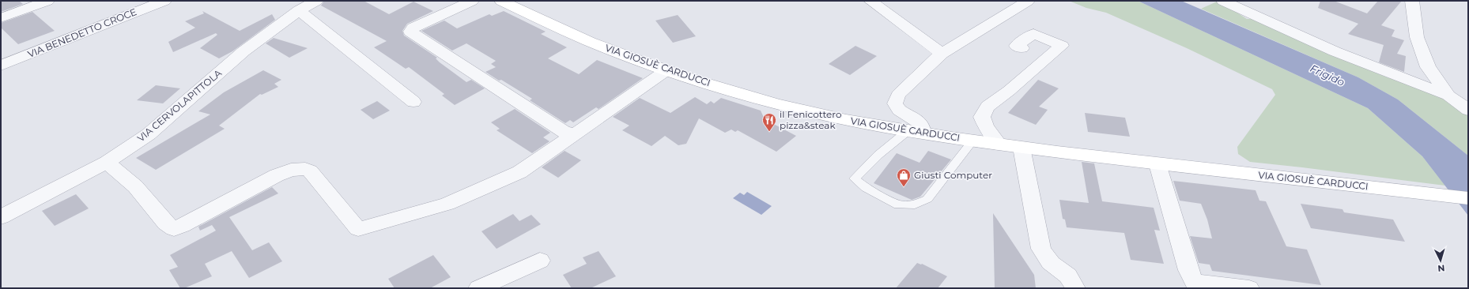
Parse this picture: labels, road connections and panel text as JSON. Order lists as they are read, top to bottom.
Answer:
{
  "streets": {
    "main road": ["VIA GIOSUÈ CARDUCCI"],
    "street": ["VIA BENEDETTO CROCE", "VIA CERVOLAPITTOLA"]
  },
  "water": ["Frigido"],
  "places": {
    "restaurant": ["il Fenicottero pizza&steak"],
    "shop": ["Giusti Computer"]
  },
  "north": "bottom"
}
